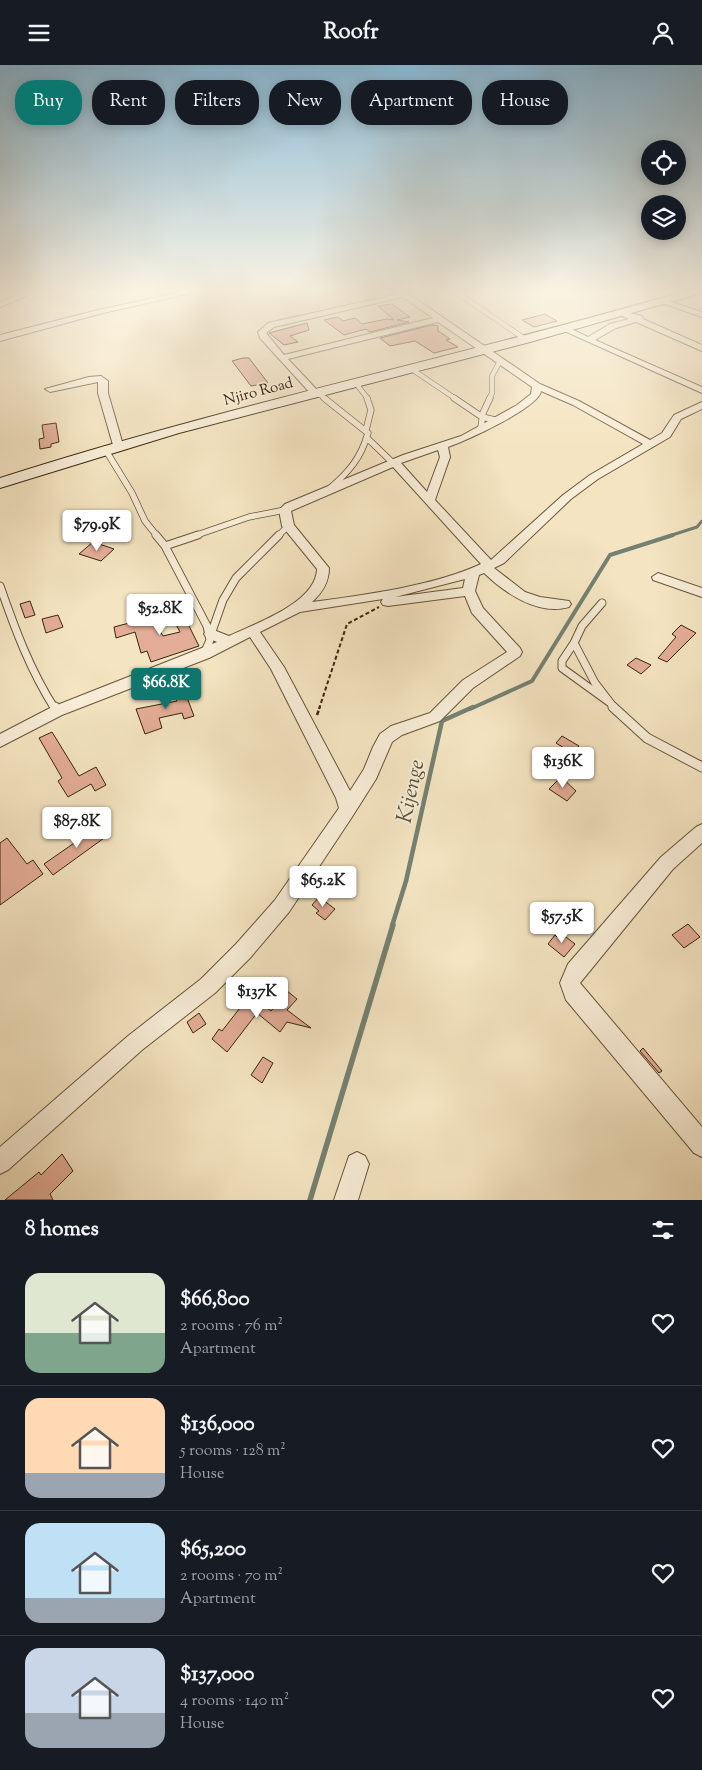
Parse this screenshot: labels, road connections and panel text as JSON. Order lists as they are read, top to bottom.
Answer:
{
  "streets": {
    "street": ["Njiro Road"]
  },
  "water": ["Kijenge"],
  "page": {
    "header": "Roofr",
    "chip": [
      "Buy",
      "Rent",
      "Filters",
      "New",
      "Apartment",
      "House"
    ],
    "price": [
      "$79.9K",
      "$52.8K",
      "$66.8K",
      "$136K",
      "$87.8K",
      "$65.2K",
      "$57.5K",
      "$137K"
    ],
    "heading": "8 homes",
    "list": [
      {
        "name": "$66,800",
        "note": "2 rooms · 76 m² · Apartment"
      },
      {
        "name": "$136,000",
        "note": "5 rooms · 128 m² · House"
      },
      {
        "name": "$65,200",
        "note": "2 rooms · 70 m² · Apartment"
      },
      {
        "name": "$137,000",
        "note": "4 rooms · 140 m² · House"
      }
    ]
  }
}
